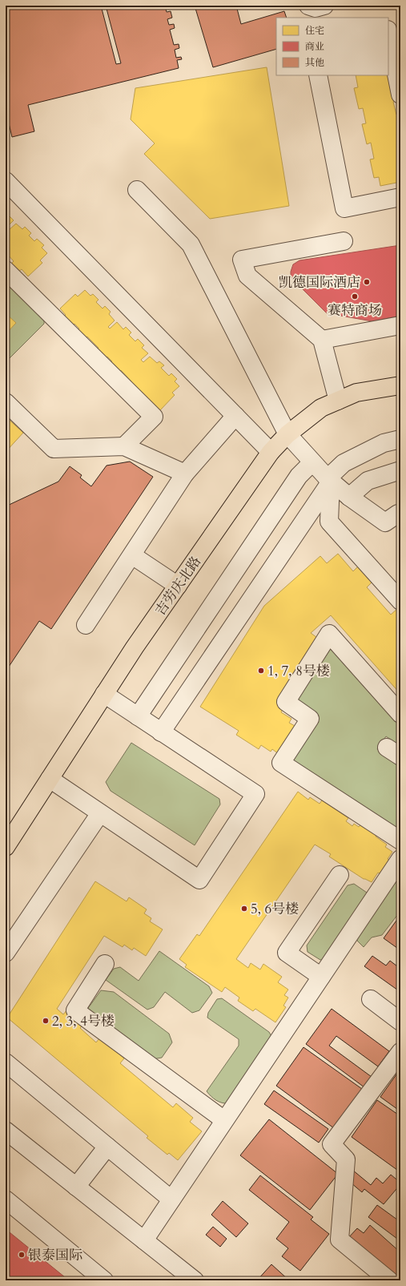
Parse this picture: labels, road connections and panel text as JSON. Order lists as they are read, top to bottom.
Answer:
{
  "streets": {
    "main road": ["吉劳庆北路"]
  },
  "places": [
    "凯德国际酒店",
    "赛特商场",
    "1, 7, 8号楼",
    "5, 6号楼",
    "2, 3, 4号楼",
    "银泰国际"
  ],
  "legend": ["住宅", "商业", "其他"]
}
